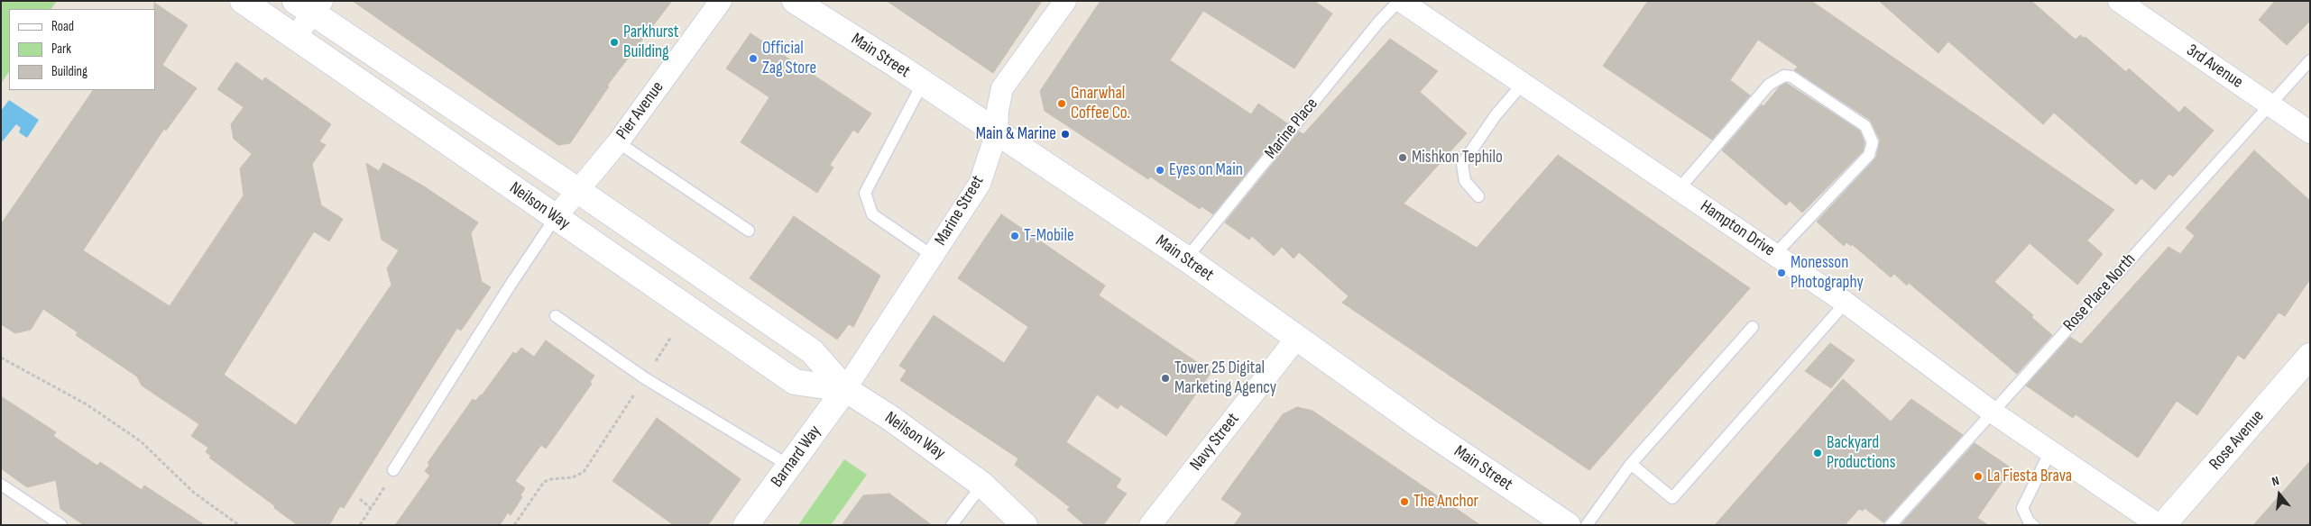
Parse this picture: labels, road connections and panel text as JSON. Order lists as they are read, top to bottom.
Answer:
{
  "streets": {
    "main road": [
      "Main Street",
      "Neilson Way",
      "Rose Avenue",
      "Barnard Way"
    ],
    "street": [
      "3rd Avenue",
      "Pier Avenue",
      "Marine Street",
      "Hampton Drive",
      "Navy Street"
    ],
    "lane": ["Marine Place", "Rose Place North"]
  },
  "crossings": [
    ["Main Street", "Marine Place"],
    ["Main Street", "Marine Street"],
    ["Main Street", "Navy Street"],
    ["3rd Avenue", "Rose Place North"],
    ["Pier Avenue", "Neilson Way"],
    ["Marine Place", "Hampton Drive"],
    ["Neilson Way", "Marine Street"],
    ["Neilson Way", "Barnard Way"],
    ["Marine Street", "Barnard Way"],
    ["Hampton Drive", "Rose Place North"]
  ],
  "places": [
    "Parkhurst Building",
    "Official Zag Store",
    "Gnarwhal Coffee Co.",
    "Main & Marine",
    "Mishkon Tephilo",
    "Eyes on Main",
    "T-Mobile",
    "Monesson Photography",
    "Tower 25 Digital Marketing Agency",
    "Backyard Productions",
    "La Fiesta Brava",
    "The Anchor"
  ],
  "legend": ["Road", "Park", "Building"],
  "north": "top"
}
